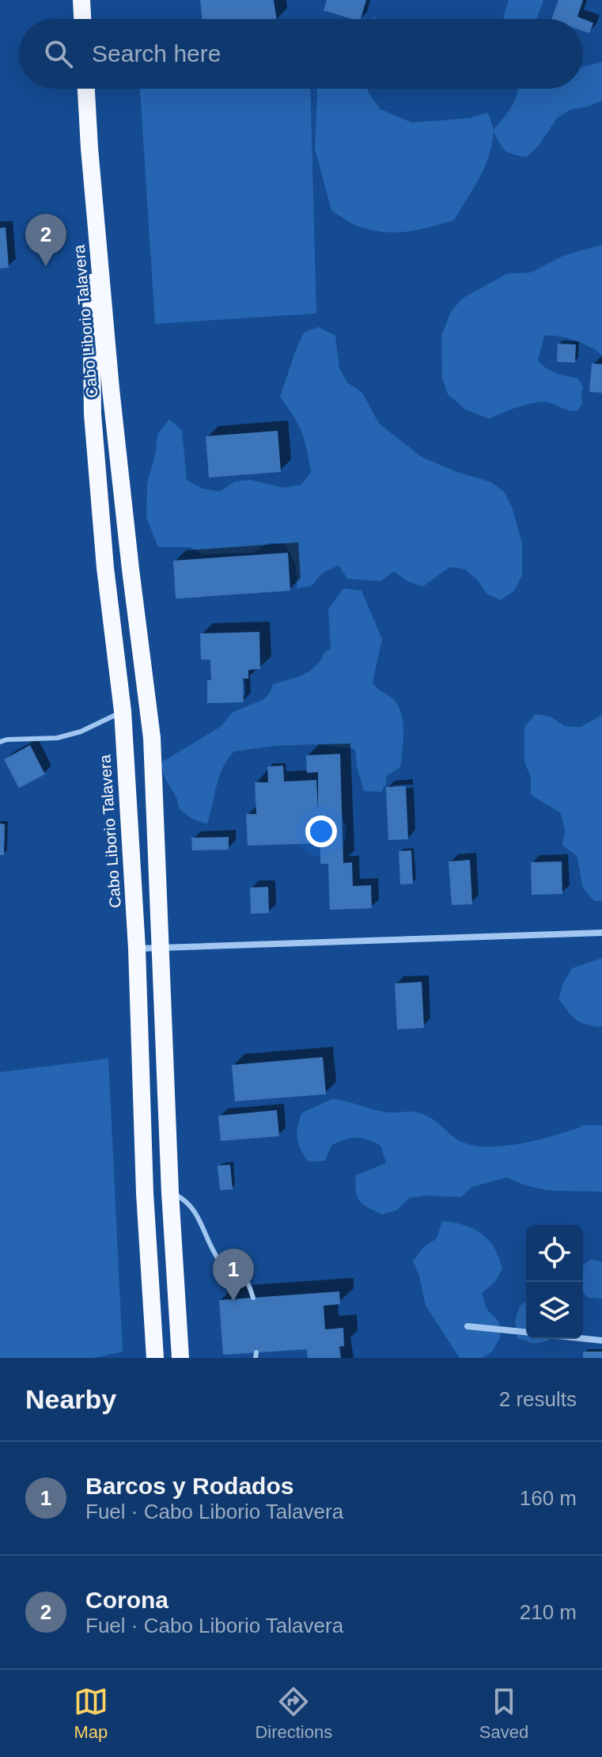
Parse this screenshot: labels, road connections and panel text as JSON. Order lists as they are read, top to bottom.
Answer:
{
  "streets": {
    "highway": ["Cabo Liborio Talavera"]
  },
  "page": {
    "search": "Search here",
    "pins": ["2", "1"],
    "heading": ["Nearby", "2 results"],
    "list": [
      {
        "mark": "1",
        "name": "Barcos y Rodados",
        "note": "Fuel · Cabo Liborio Talavera",
        "value": "160 m"
      },
      {
        "mark": "2",
        "name": "Corona",
        "note": "Fuel · Cabo Liborio Talavera",
        "value": "210 m"
      }
    ],
    "nav": ["Map", "Directions", "Saved"]
  }
}
